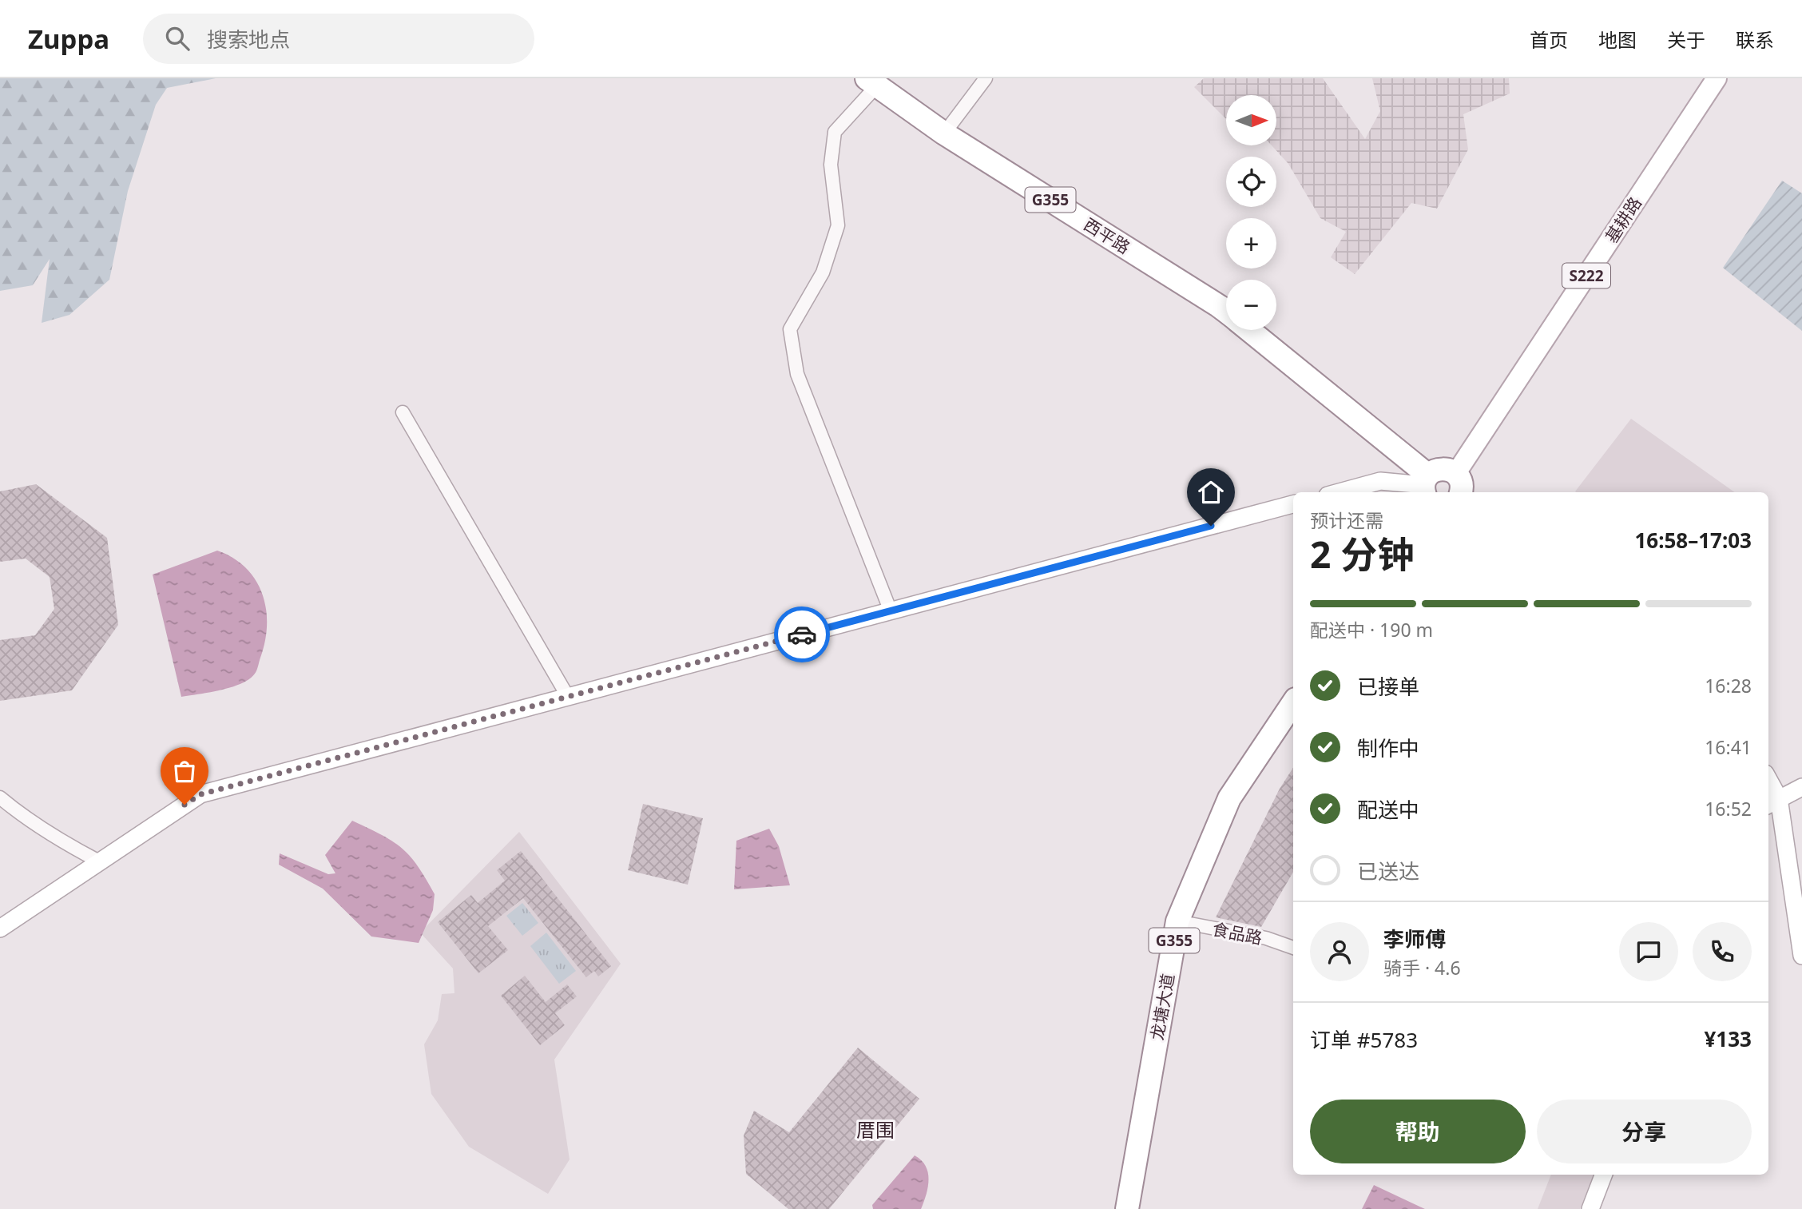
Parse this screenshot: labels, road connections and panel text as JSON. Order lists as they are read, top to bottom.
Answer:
{
  "streets": {
    "highway": ["G355", "西平路", "龙塘大道"],
    "main road": ["基耕路", "S222"],
    "street": ["食品路"]
  },
  "crossings": [
    ["食品路", "龙塘大道"]
  ],
  "districts": ["厝围"],
  "north": "right",
  "page": {
    "header": "Zuppa",
    "search": "搜索地点",
    "nav": [
      "首页",
      "地图",
      "关于",
      "联系"
    ],
    "map_buttons": ["+", "−"],
    "heading": ["2 分钟", "预计还需", "16:58–17:03"],
    "panel": [
      "李师傅",
      "骑手 · 4.6",
      "订单 #5783",
      "¥133"
    ],
    "bar": "配送中 · 190 m",
    "list": [
      ["已接单", "16:28"],
      ["制作中", "16:41"],
      ["配送中", "16:52"],
      "已送达"
    ],
    "buttons": ["帮助", "分享"]
  }
}
